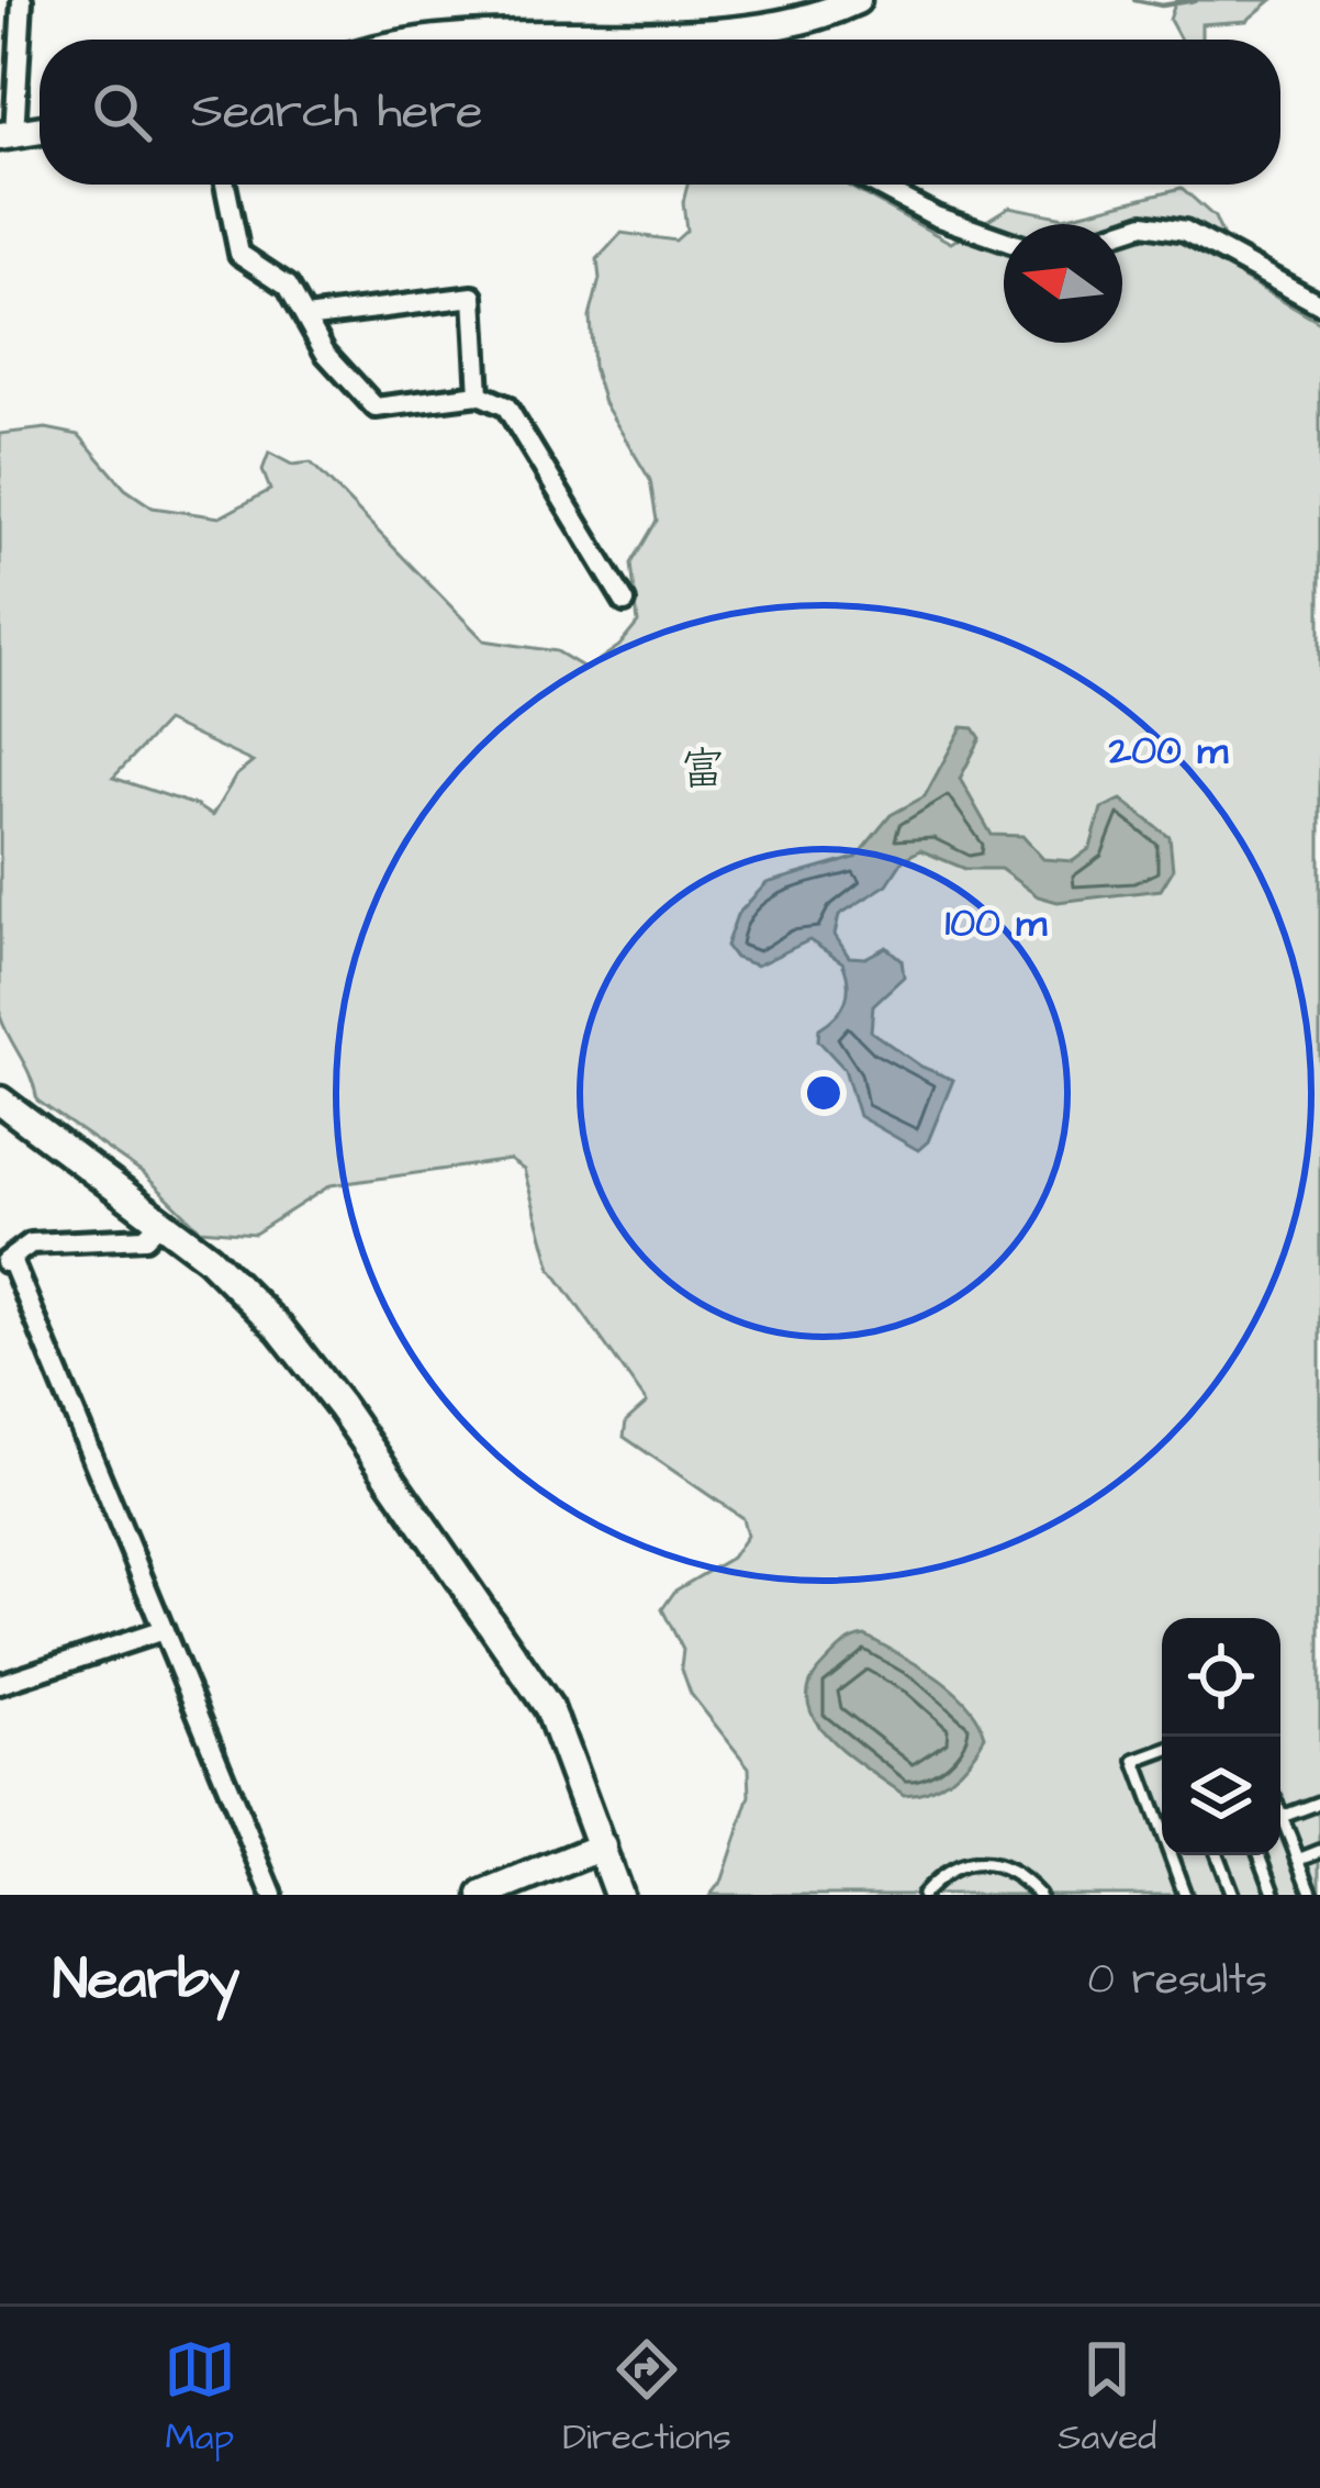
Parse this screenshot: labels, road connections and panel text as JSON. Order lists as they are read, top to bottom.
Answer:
{
  "districts": ["富"],
  "north": "left",
  "page": {
    "search": "Search here",
    "heading": ["Nearby", "0 results"],
    "nav": ["Map", "Directions", "Saved"]
  },
  "rings": ["200 m", "100 m"]
}
